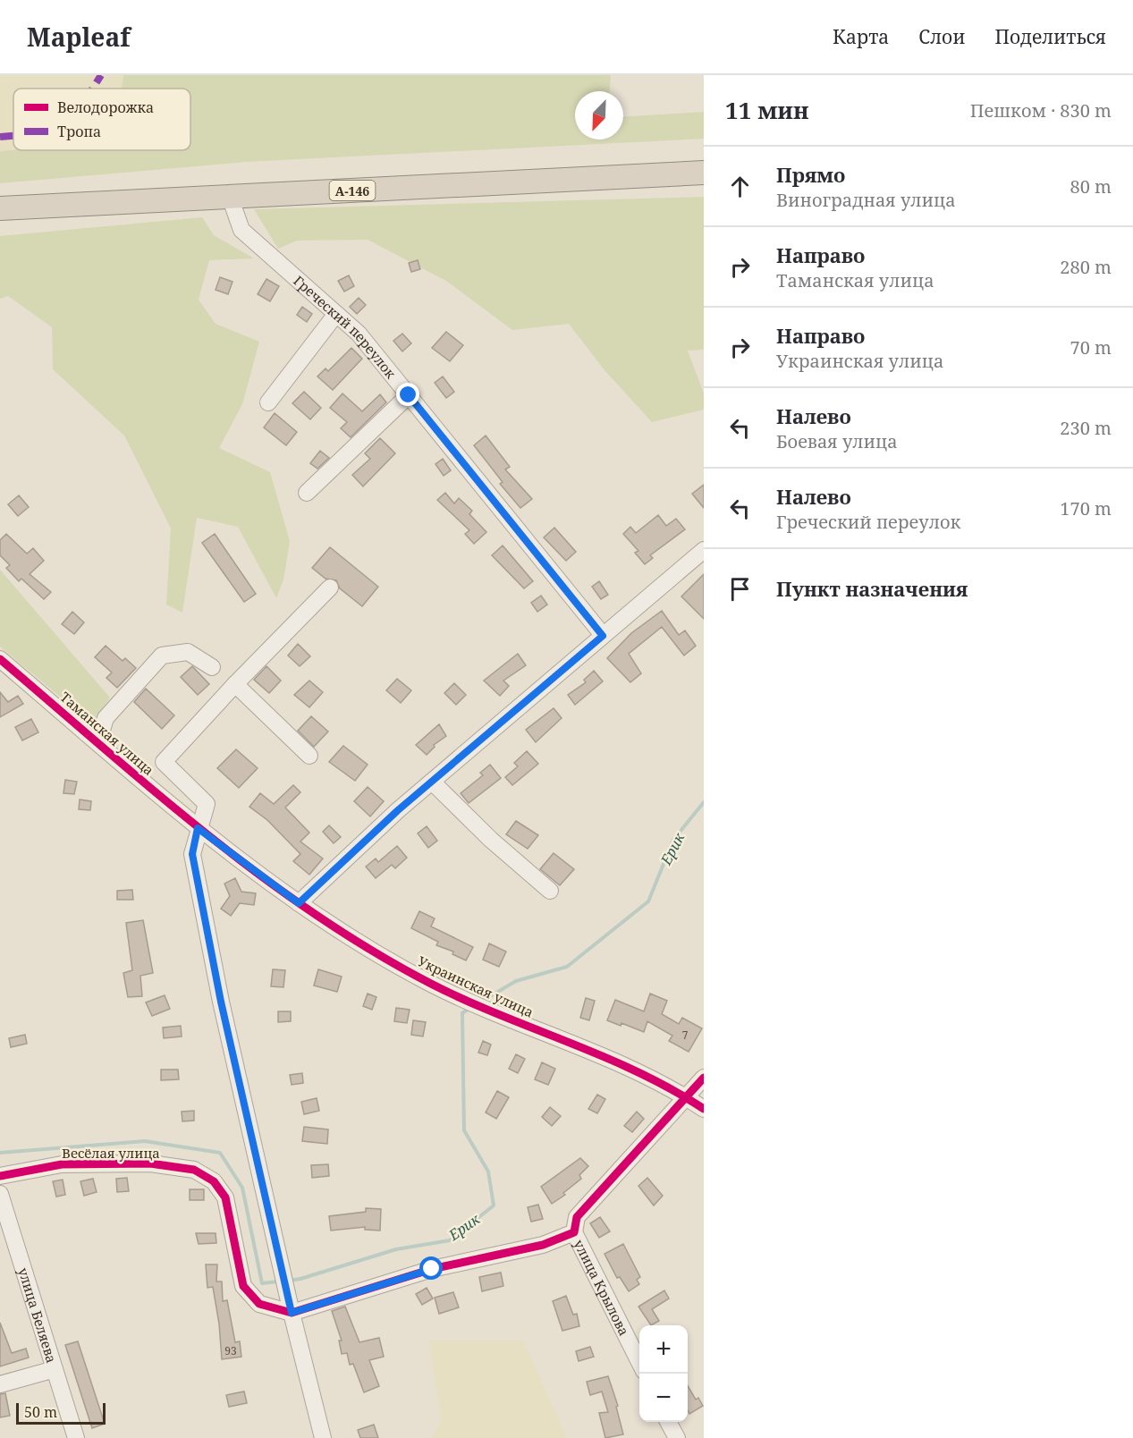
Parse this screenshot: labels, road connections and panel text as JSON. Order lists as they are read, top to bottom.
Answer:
{
  "streets": {
    "highway": ["А-146"],
    "street": [
      "Греческий переулок",
      "Таманская улица",
      "Украинская улица",
      "Весёлая улица",
      "улица Крылова",
      "улица Беляева"
    ]
  },
  "crossings": [
    ["А-146", "Греческий переулок"],
    ["Таманская улица", "Украинская улица"]
  ],
  "water": ["Ерик"],
  "house_numbers": ["7", "93"],
  "legend": ["Велодорожка", "Тропа"],
  "scale_bar": "50 m",
  "north": "bottom left",
  "page": {
    "header": "Mapleaf",
    "nav": ["Карта", "Слои", "Поделиться"],
    "heading": ["11 мин", "Пешком · 830 m"],
    "list": [
      ["Прямо", "Виноградная улица", "80 m"],
      ["Направо", "Таманская улица", "280 m"],
      ["Направо", "Украинская улица", "70 m"],
      ["Налево", "Боевая улица", "230 m"],
      ["Налево", "Греческий переулок", "170 m"],
      "Пункт назначения"
    ],
    "map_buttons": ["+", "−"],
    "scale": "50 m"
  }
}
